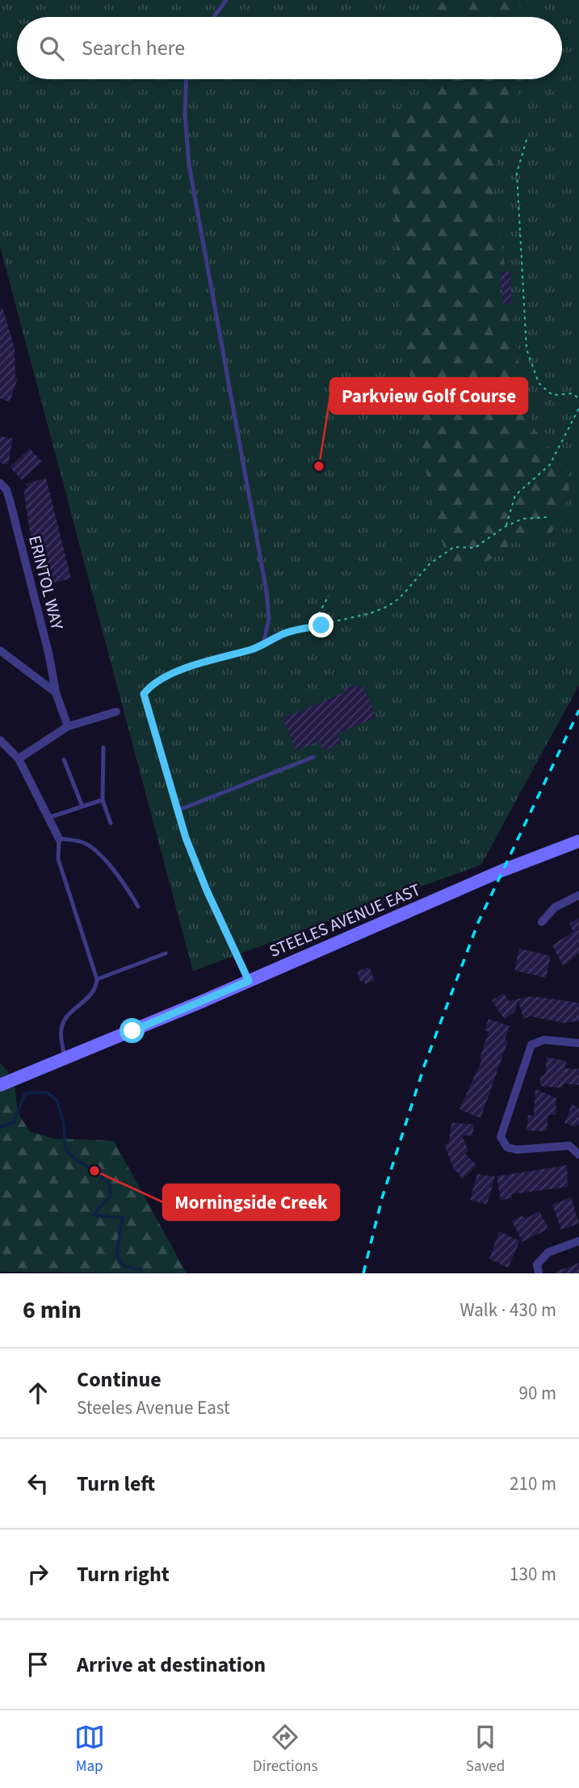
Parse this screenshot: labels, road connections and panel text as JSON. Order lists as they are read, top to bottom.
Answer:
{
  "streets": {
    "main road": ["STEELES AVENUE EAST"],
    "street": ["ERINTOL WAY"]
  },
  "places": ["Parkview Golf Course", "Morningside Creek"],
  "page": {
    "search": "Search here",
    "heading": ["6 min", "Walk · 430 m"],
    "list": [
      ["Continue", "Steeles Avenue East", "90 m"],
      ["Turn left", "210 m"],
      ["Turn right", "130 m"],
      "Arrive at destination"
    ],
    "nav": ["Map", "Directions", "Saved"]
  }
}
